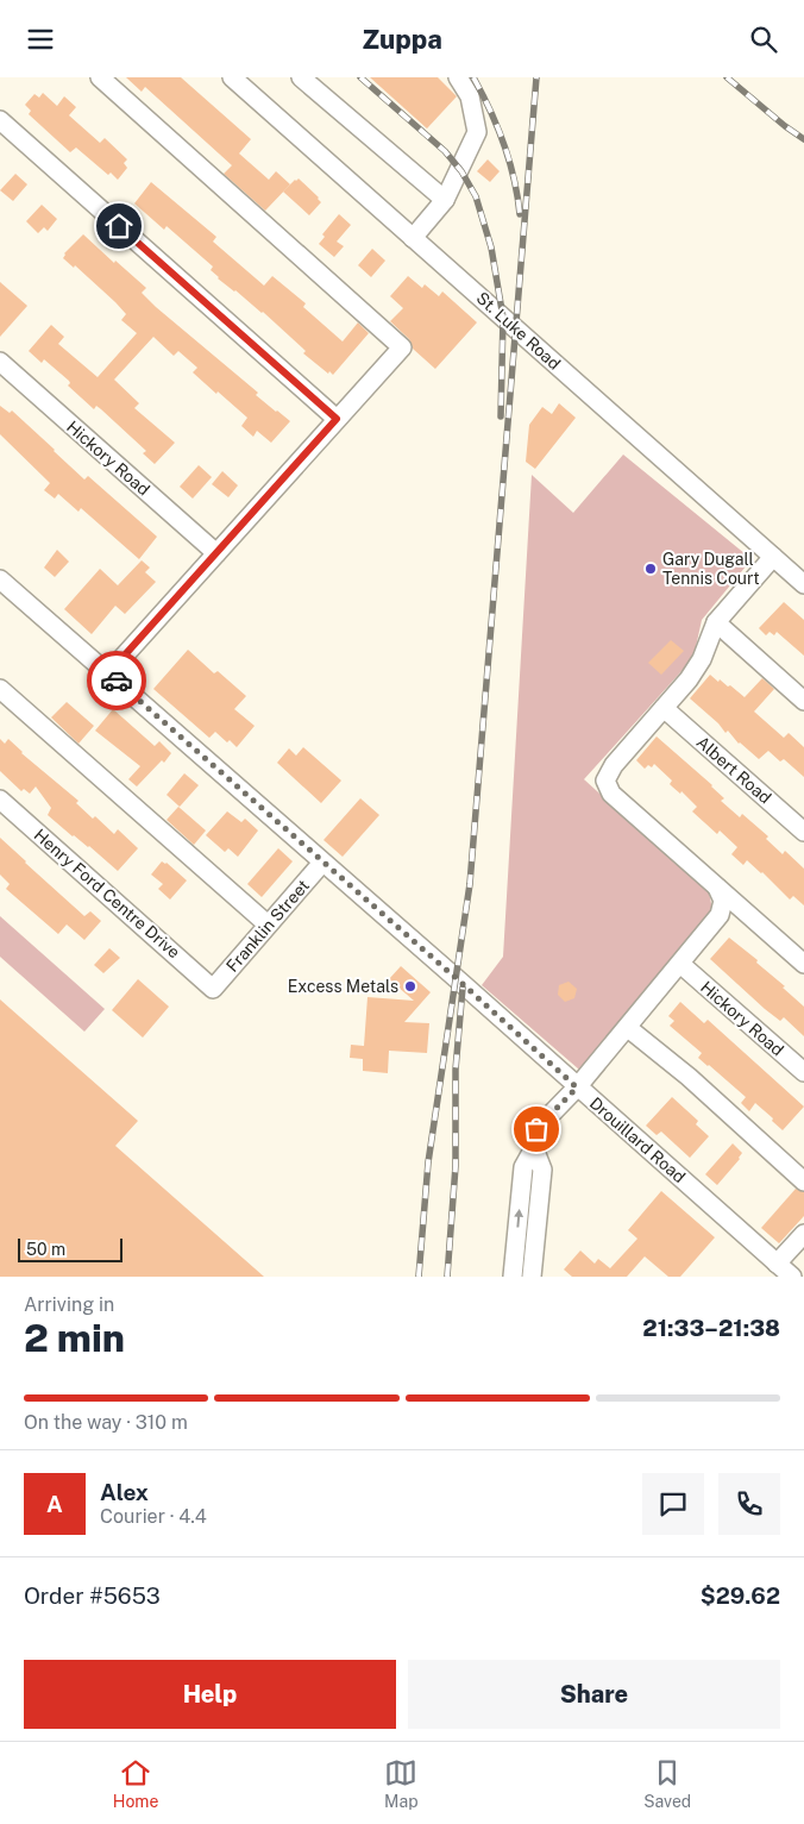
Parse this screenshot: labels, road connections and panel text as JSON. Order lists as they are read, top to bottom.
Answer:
{
  "streets": {
    "street": [
      "St. Luke Road",
      "Hickory Road",
      "Albert Road",
      "Henry Ford Centre Drive",
      "Franklin Street",
      "Drouillard Road"
    ]
  },
  "crossings": [
    ["Henry Ford Centre Drive", "Franklin Street"],
    ["Franklin Street", "Drouillard Road"]
  ],
  "places": ["Gary Dugall Tennis Court", "Excess Metals"],
  "scale_bar": "50 m",
  "page": {
    "header": "Zuppa",
    "scale": "50 m",
    "heading": ["2 min", "Arriving in", "21:33–21:38"],
    "panel": [
      "Alex",
      "Courier · 4.4",
      "Order #5653",
      "$29.62"
    ],
    "bar": "On the way · 310 m",
    "round": "A",
    "buttons": ["Help", "Share"],
    "tabs": ["Home", "Map", "Saved"]
  }
}
